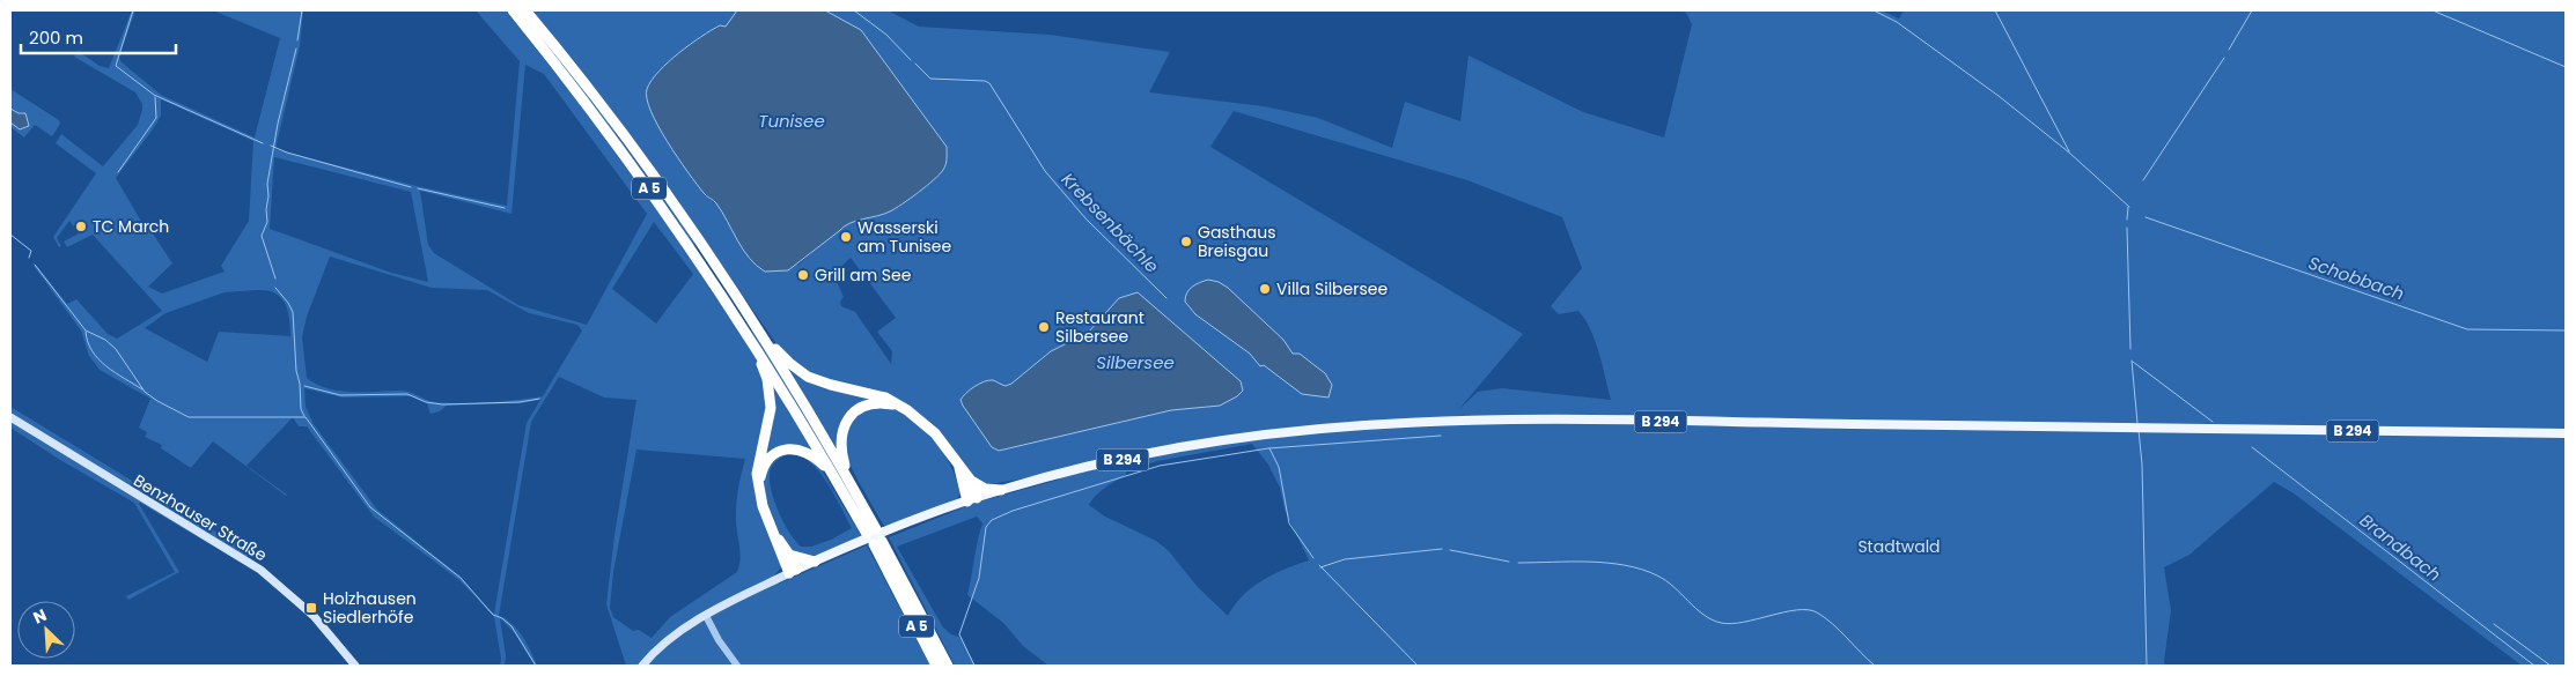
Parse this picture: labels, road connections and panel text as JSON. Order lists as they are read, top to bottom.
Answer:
{
  "streets": {
    "highway": ["A 5"],
    "main road": ["B 294", "Benzhauser Straße"]
  },
  "water": [
    "Tunisee",
    "Krebsenbächle",
    "Schobbach",
    "Silbersee",
    "Brandbach"
  ],
  "parks": ["Stadtwald"],
  "places": {
    "other": [
      "TC March",
      "Wasserski am Tunisee",
      "Gasthaus Breisgau",
      "Grill am See",
      "Villa Silbersee",
      "Restaurant Silbersee"
    ],
    "transit": ["Holzhausen Siedlerhöfe"]
  },
  "scale_bar": "200 m",
  "north": "top left"
}
